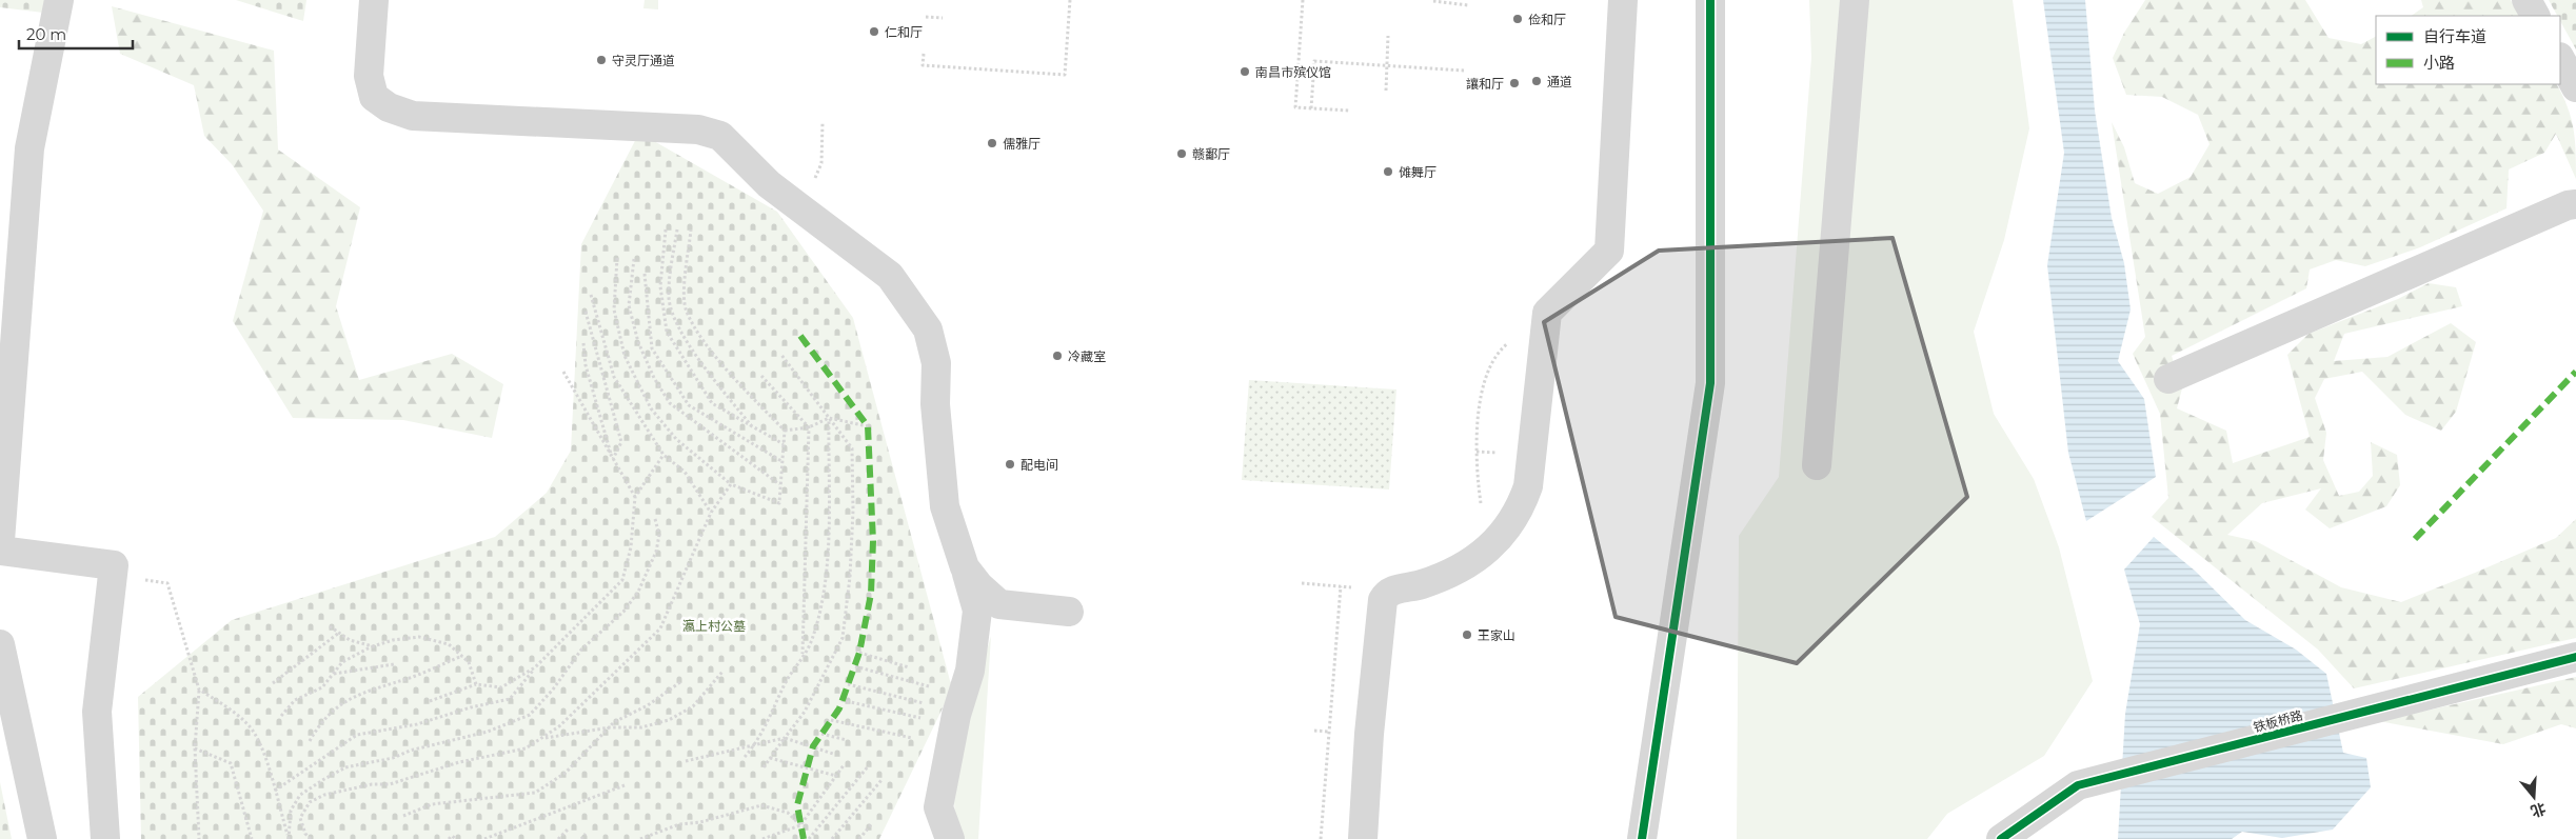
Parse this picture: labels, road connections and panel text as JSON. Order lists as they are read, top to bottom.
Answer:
{
  "streets": {
    "street": ["铁板桥路"]
  },
  "parks": ["瀛上村公墓"],
  "places": [
    "俭和厅",
    "仁和厅",
    "守灵厅通道",
    "南昌市殡仪馆",
    "通道",
    "讓和厅",
    "儒雅厅",
    "赣鄱厅",
    "傩舞厅",
    "冷藏室",
    "配电间",
    "王家山"
  ],
  "legend": ["自行车道", "小路"],
  "scale_bar": "20 m",
  "north": "bottom"
}
